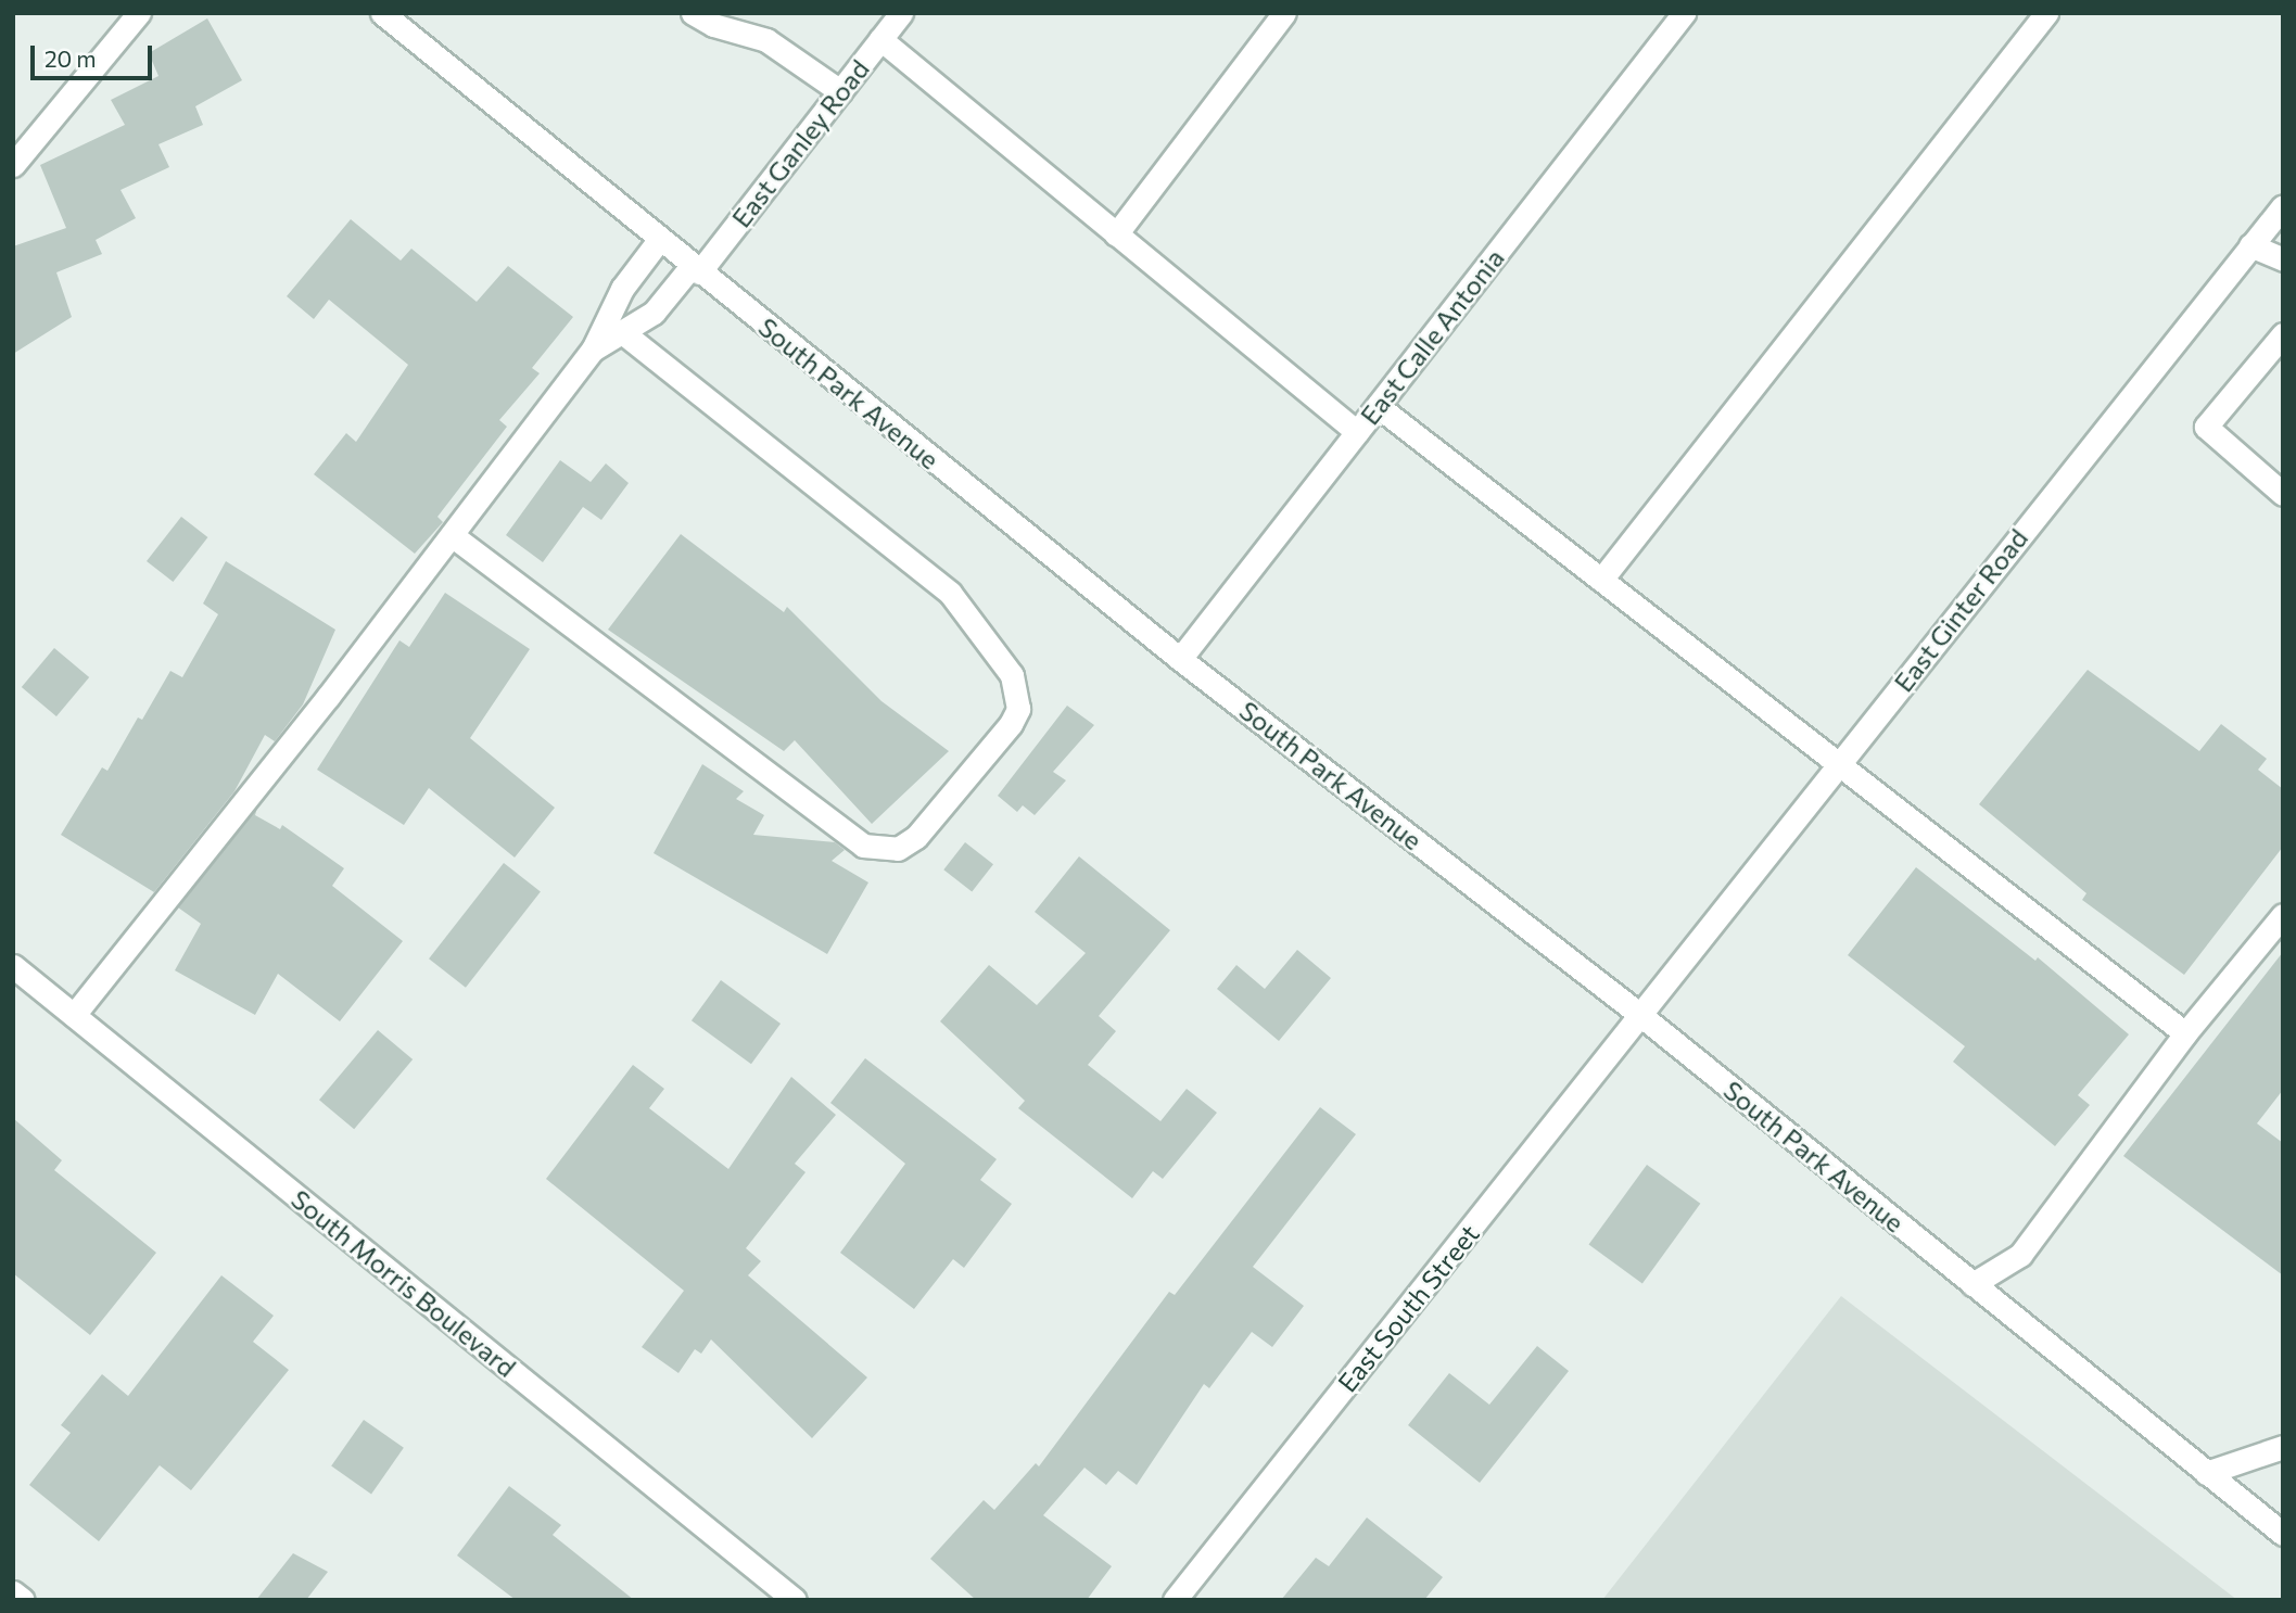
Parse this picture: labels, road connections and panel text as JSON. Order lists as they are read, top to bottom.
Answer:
{
  "streets": {
    "street": [
      "East Ganley Road",
      "East Calle Antonia",
      "South Park Avenue",
      "East Ginter Road",
      "South Morris Boulevard",
      "East South Street"
    ]
  },
  "crossings": [
    ["East Ganley Road", "South Park Avenue"],
    ["East Calle Antonia", "South Park Avenue"],
    ["South Park Avenue", "East Ginter Road"],
    ["South Park Avenue", "East South Street"],
    ["East Ginter Road", "East South Street"]
  ],
  "scale_bar": "20 m"
}
